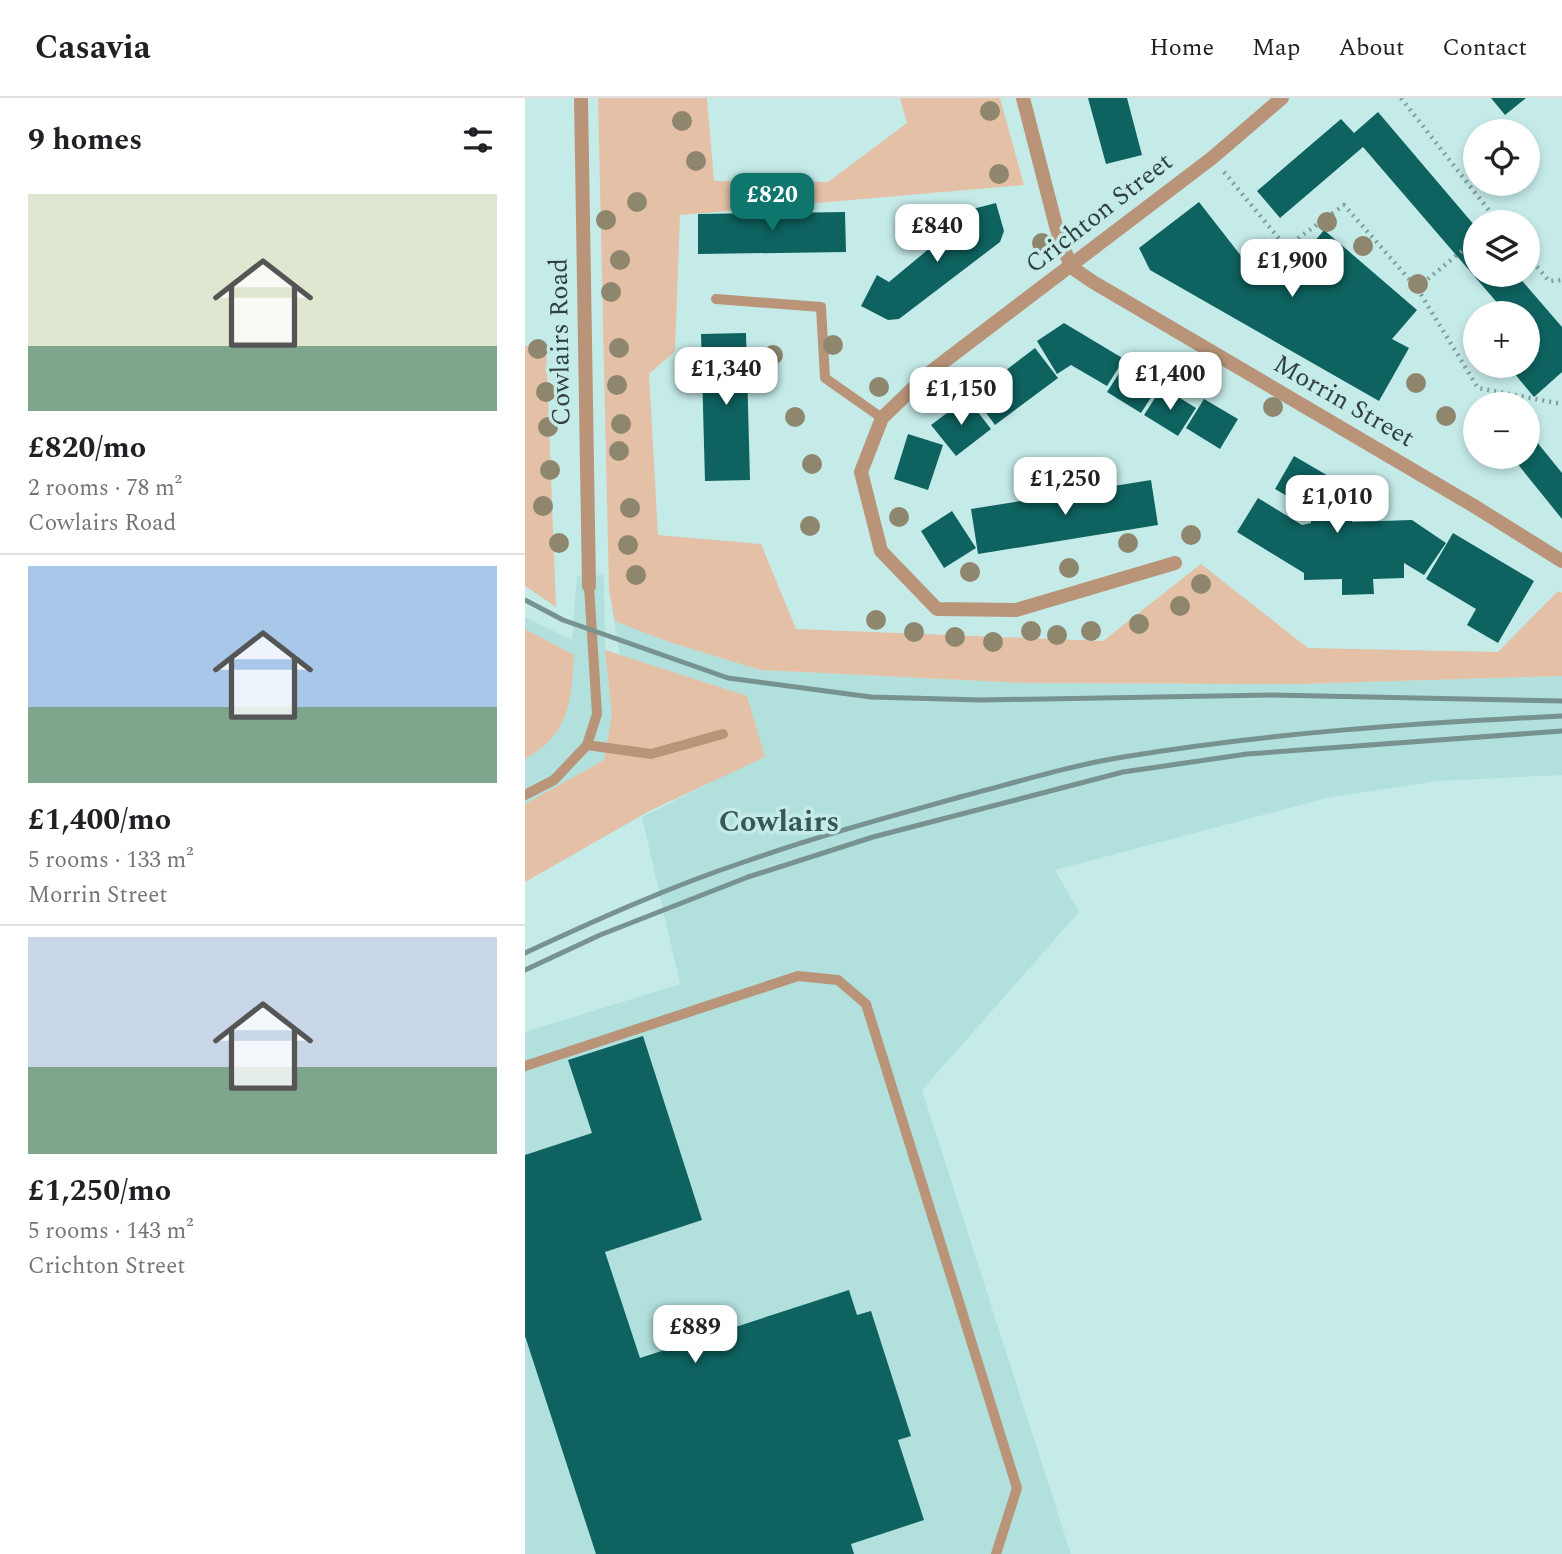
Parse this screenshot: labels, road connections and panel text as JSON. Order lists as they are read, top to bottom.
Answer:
{
  "streets": {
    "street": ["Crichton Street", "Cowlairs Road", "Morrin Street"]
  },
  "crossings": [
    ["Crichton Street", "Morrin Street"]
  ],
  "districts": ["Cowlairs"],
  "page": {
    "header": "Casavia",
    "nav": [
      "Home",
      "Map",
      "About",
      "Contact"
    ],
    "heading": "9 homes",
    "map_buttons": ["+", "−"],
    "price": [
      "£820",
      "£840",
      "£1,900",
      "£1,340",
      "£1,400",
      "£1,150",
      "£1,250",
      "£1,010",
      "£889"
    ],
    "list": [
      {
        "name": "£820/mo",
        "note": "2 rooms · 78 m² · Cowlairs Road"
      },
      {
        "name": "£1,400/mo",
        "note": "5 rooms · 133 m² · Morrin Street"
      },
      {
        "name": "£1,250/mo",
        "note": "5 rooms · 143 m² · Crichton Street"
      }
    ]
  }
}
